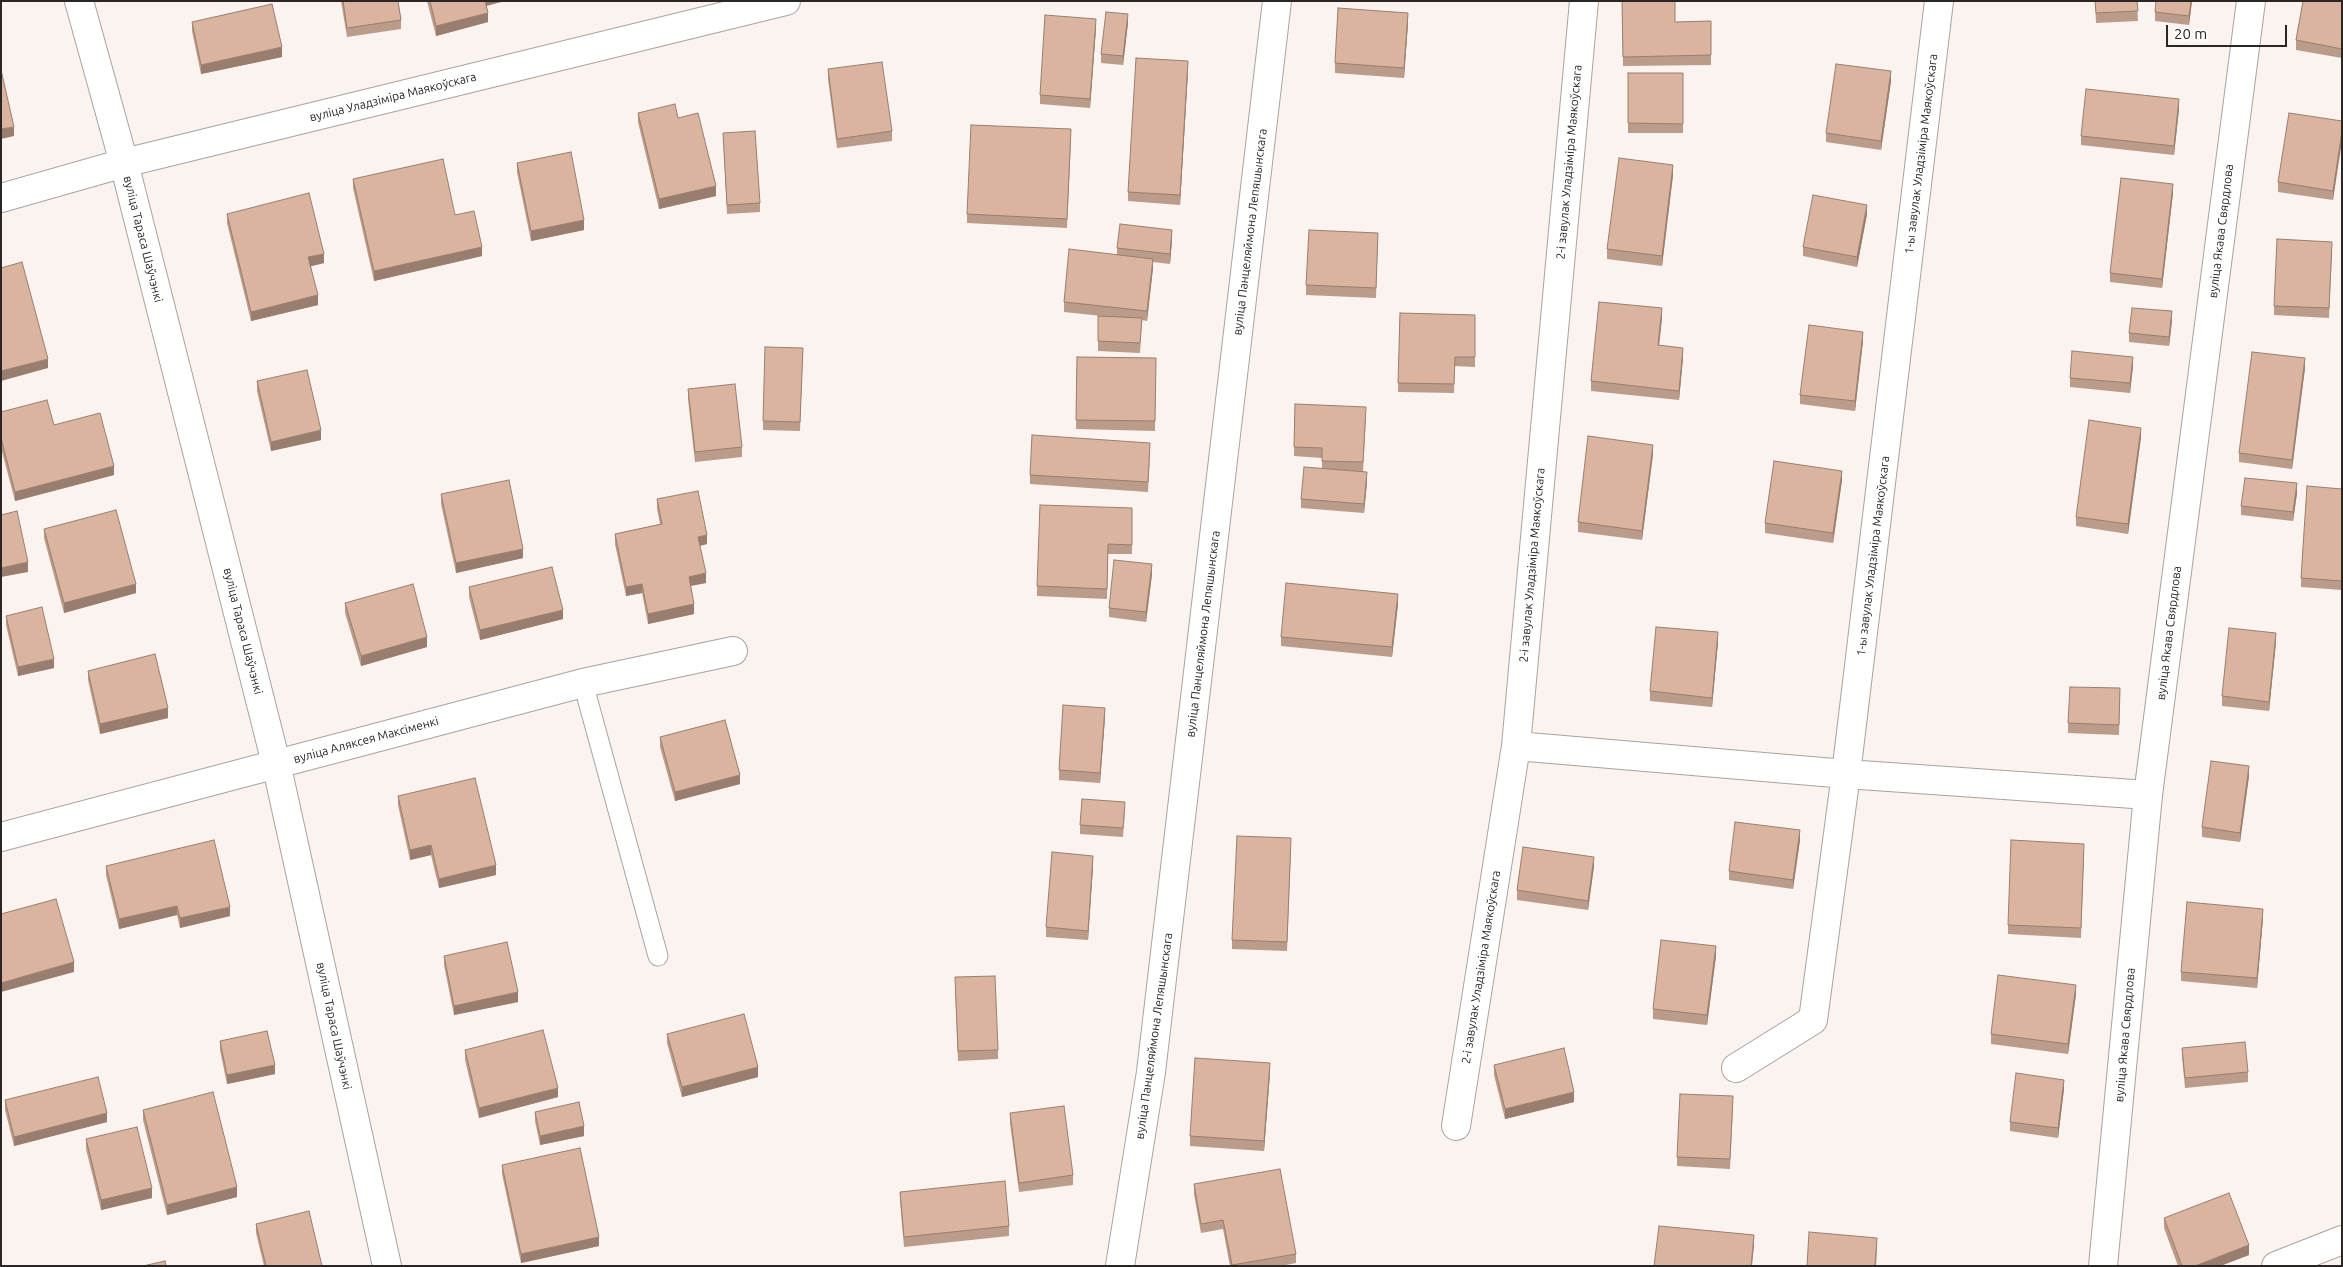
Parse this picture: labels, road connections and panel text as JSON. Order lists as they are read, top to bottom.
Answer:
{
  "streets": {
    "street": [
      "вуліца Уладзіміра Маякоўскага",
      "1-ы завулак Уладзіміра Маякоўскага",
      "2-і завулак Уладзіміра Маякоўскага",
      "вуліца Якава Свярдлова",
      "вуліца Панцеляймона Лепяшынскага",
      "вуліца Тараса Шаўчэнкі",
      "вуліца Аляксея Максіменкі"
    ]
  },
  "crossings": [
    ["вуліца Уладзіміра Маякоўскага", "вуліца Тараса Шаўчэнкі"],
    ["вуліца Тараса Шаўчэнкі", "вуліца Аляксея Максіменкі"]
  ],
  "scale_bar": "20 m"
}
